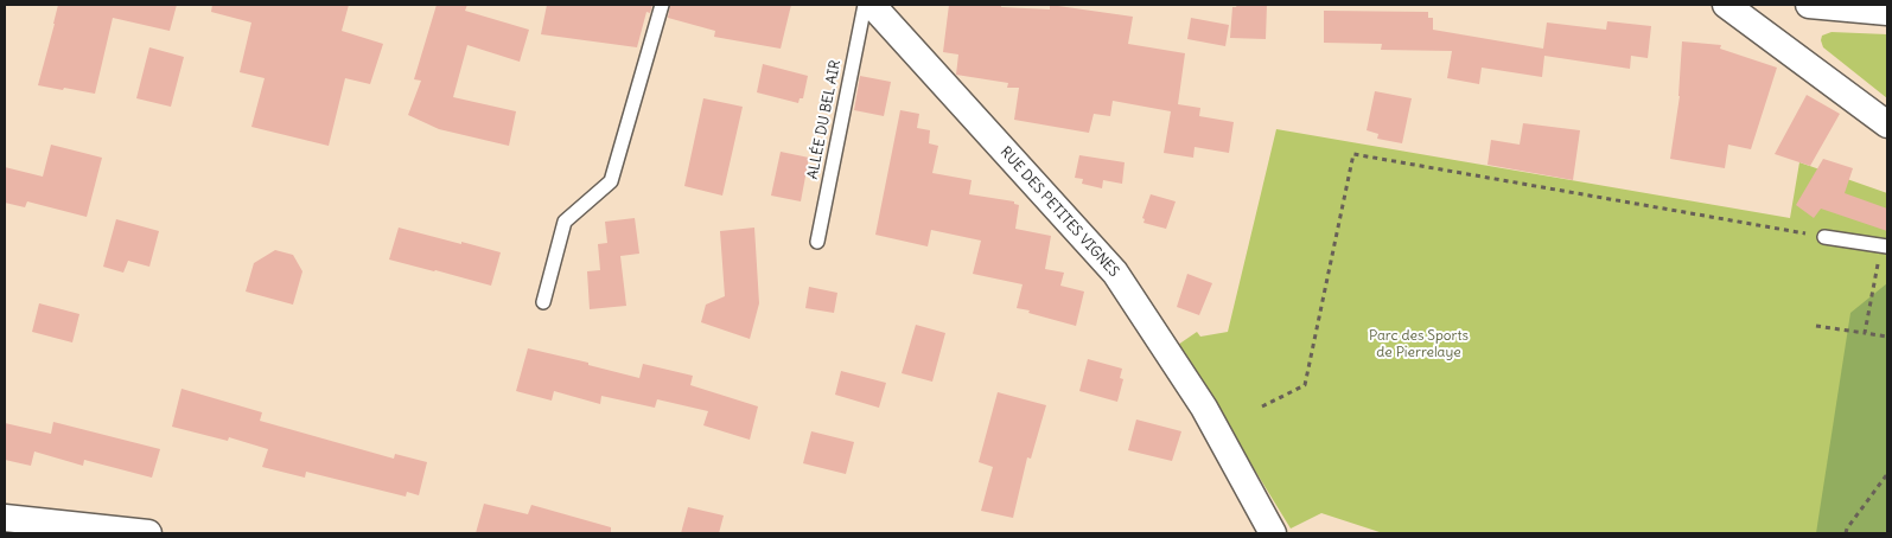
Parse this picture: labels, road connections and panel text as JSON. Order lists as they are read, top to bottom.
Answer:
{
  "streets": {
    "street": ["RUE DES PETITES VIGNES"],
    "lane": ["ALLÉE DU BEL AIR"]
  },
  "parks": ["Parc des Sports de Pierrelaye"]
}
